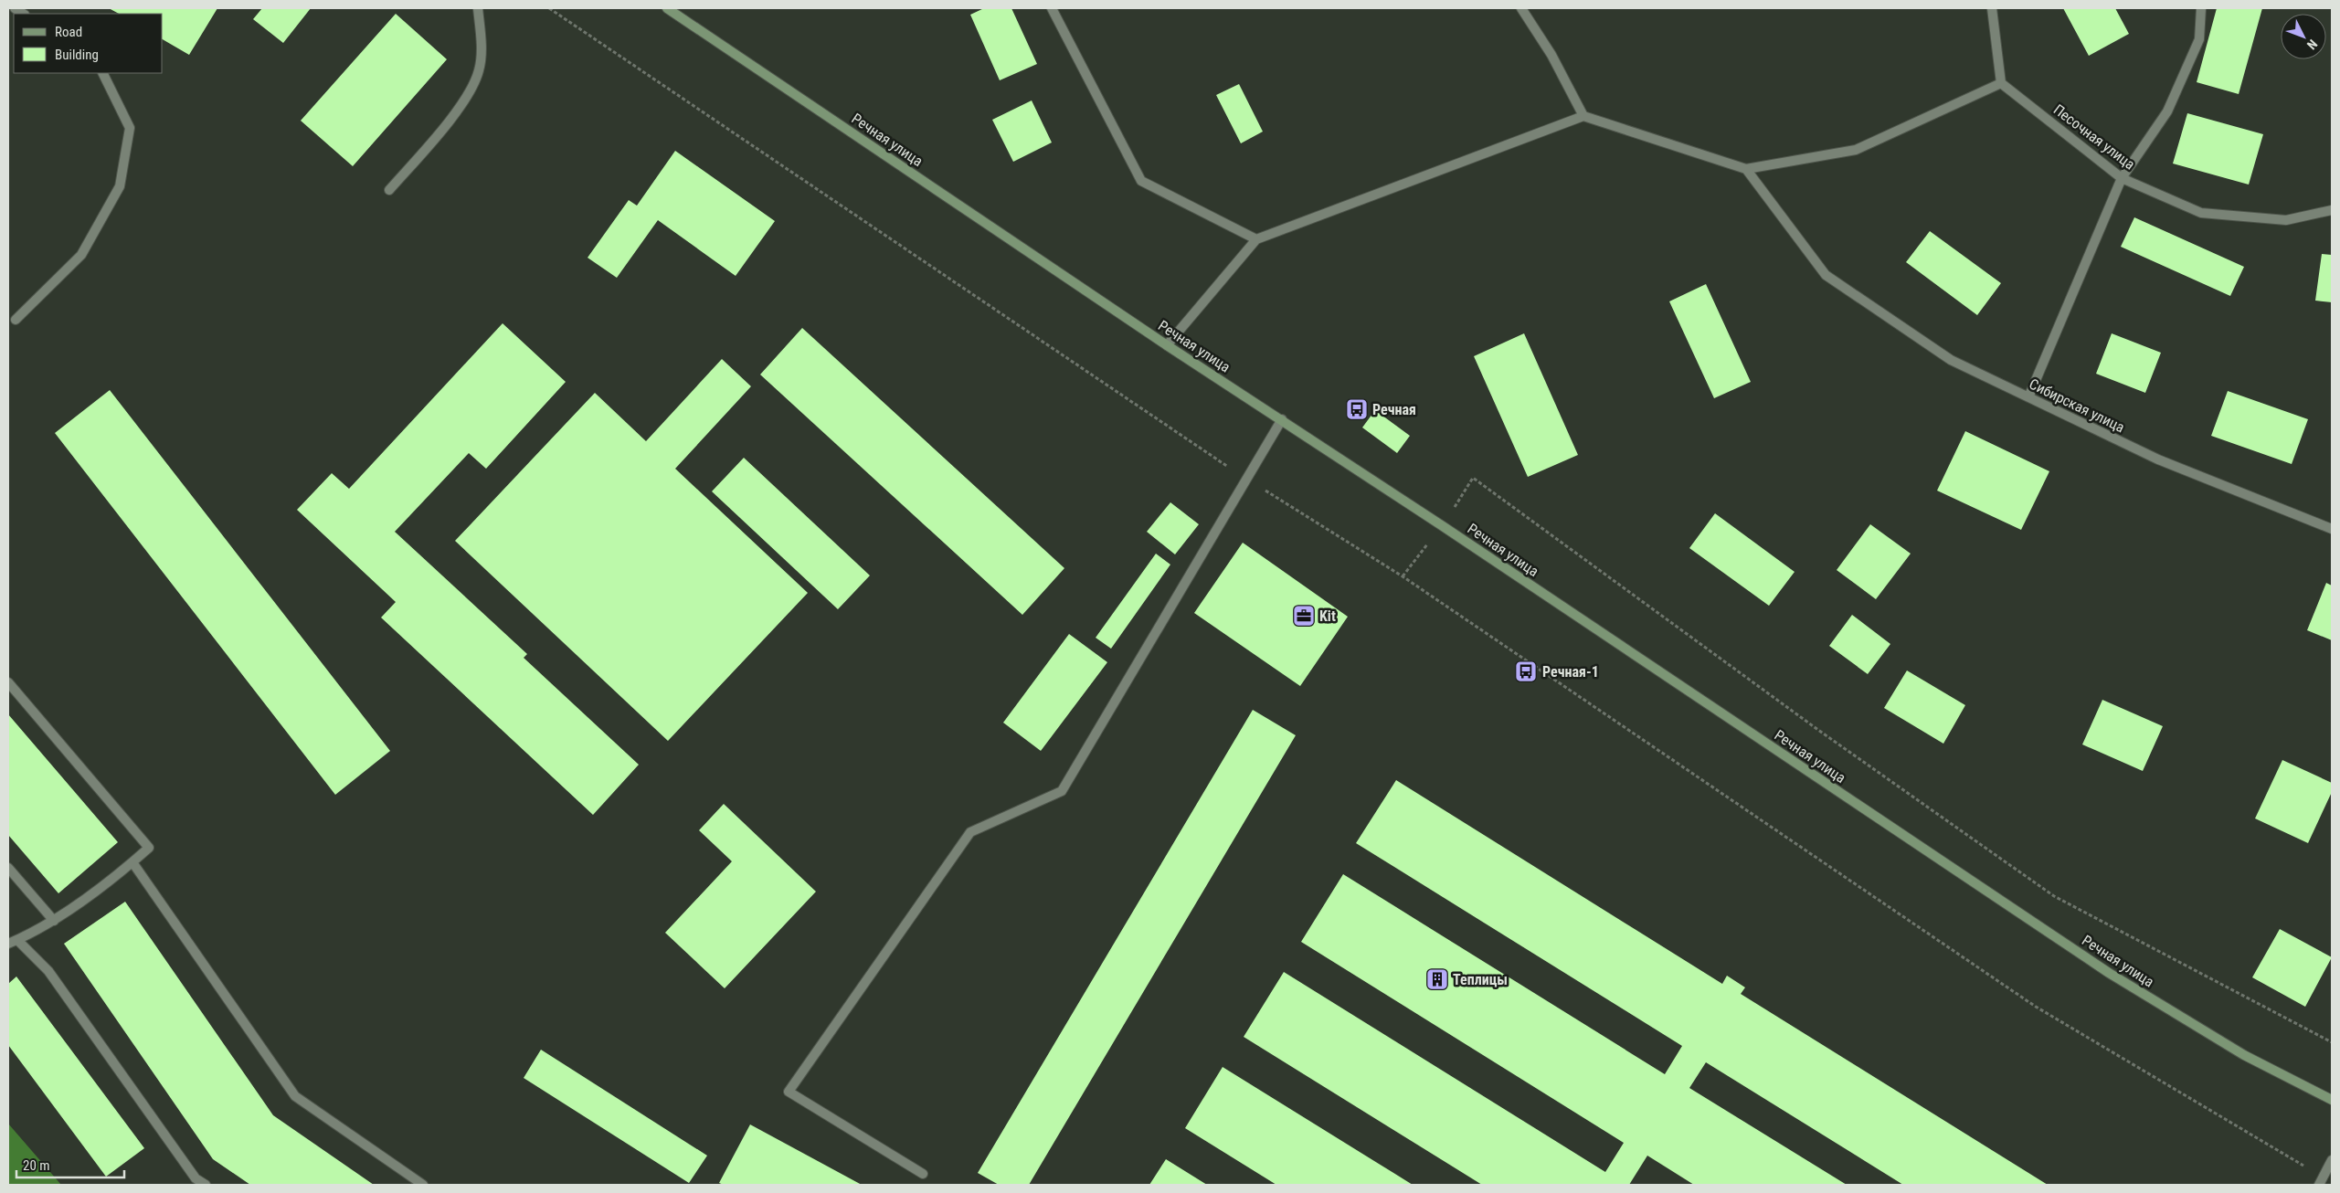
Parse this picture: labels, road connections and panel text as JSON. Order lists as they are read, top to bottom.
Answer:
{
  "streets": {
    "main road": ["Речная улица"],
    "street": ["Песочная улица", "Сибирская улица"]
  },
  "places": {
    "bus stop": ["Речная", "Речная-1"],
    "office": ["Kit"],
    "building": ["Теплицы"]
  },
  "legend": ["Road", "Building"],
  "scale_bar": "20 m",
  "north": "bottom right"
}
